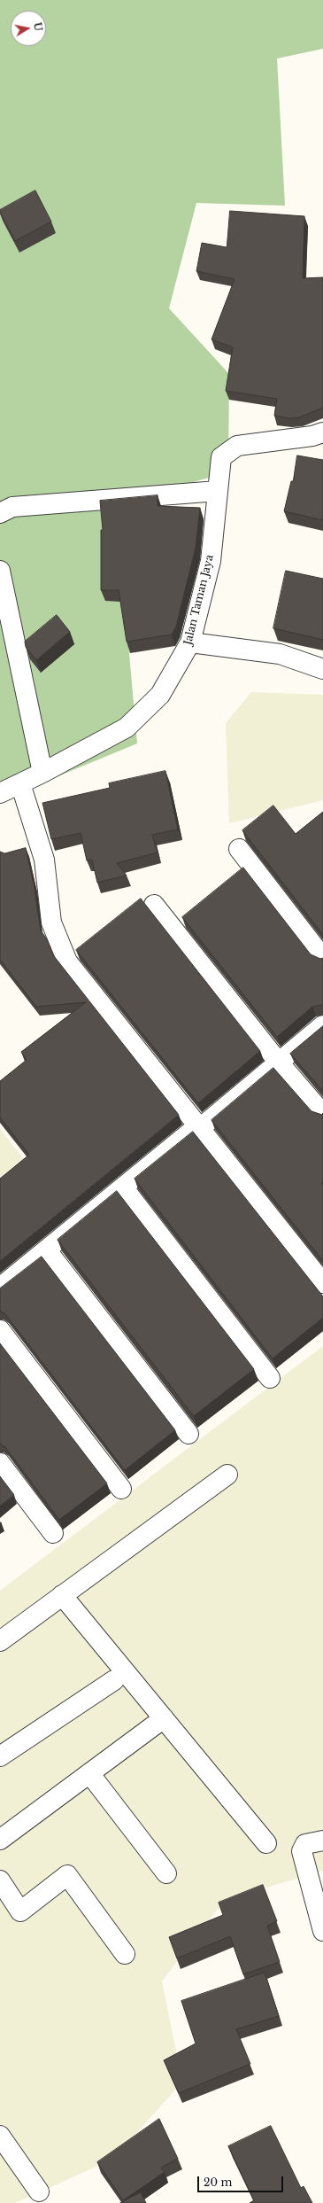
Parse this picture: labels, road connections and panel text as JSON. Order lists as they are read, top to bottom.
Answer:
{
  "streets": {
    "street": ["Jalan Taman Jaya"]
  },
  "scale_bar": "20 m",
  "north": "right"
}
